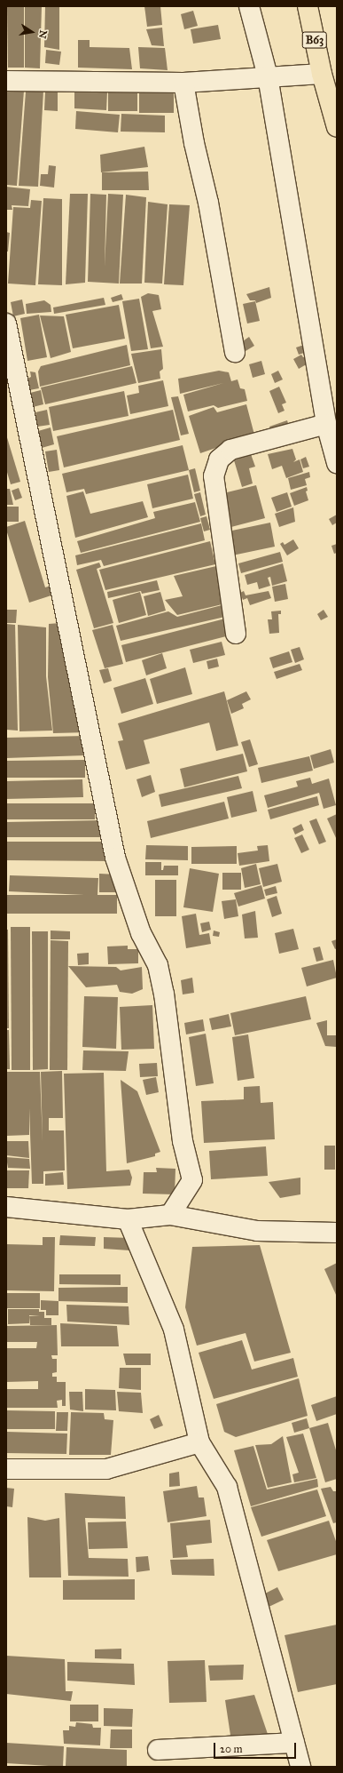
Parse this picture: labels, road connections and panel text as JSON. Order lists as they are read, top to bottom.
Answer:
{
  "streets": {
    "highway": ["B63"]
  },
  "scale_bar": "20 m",
  "north": "right"
}
